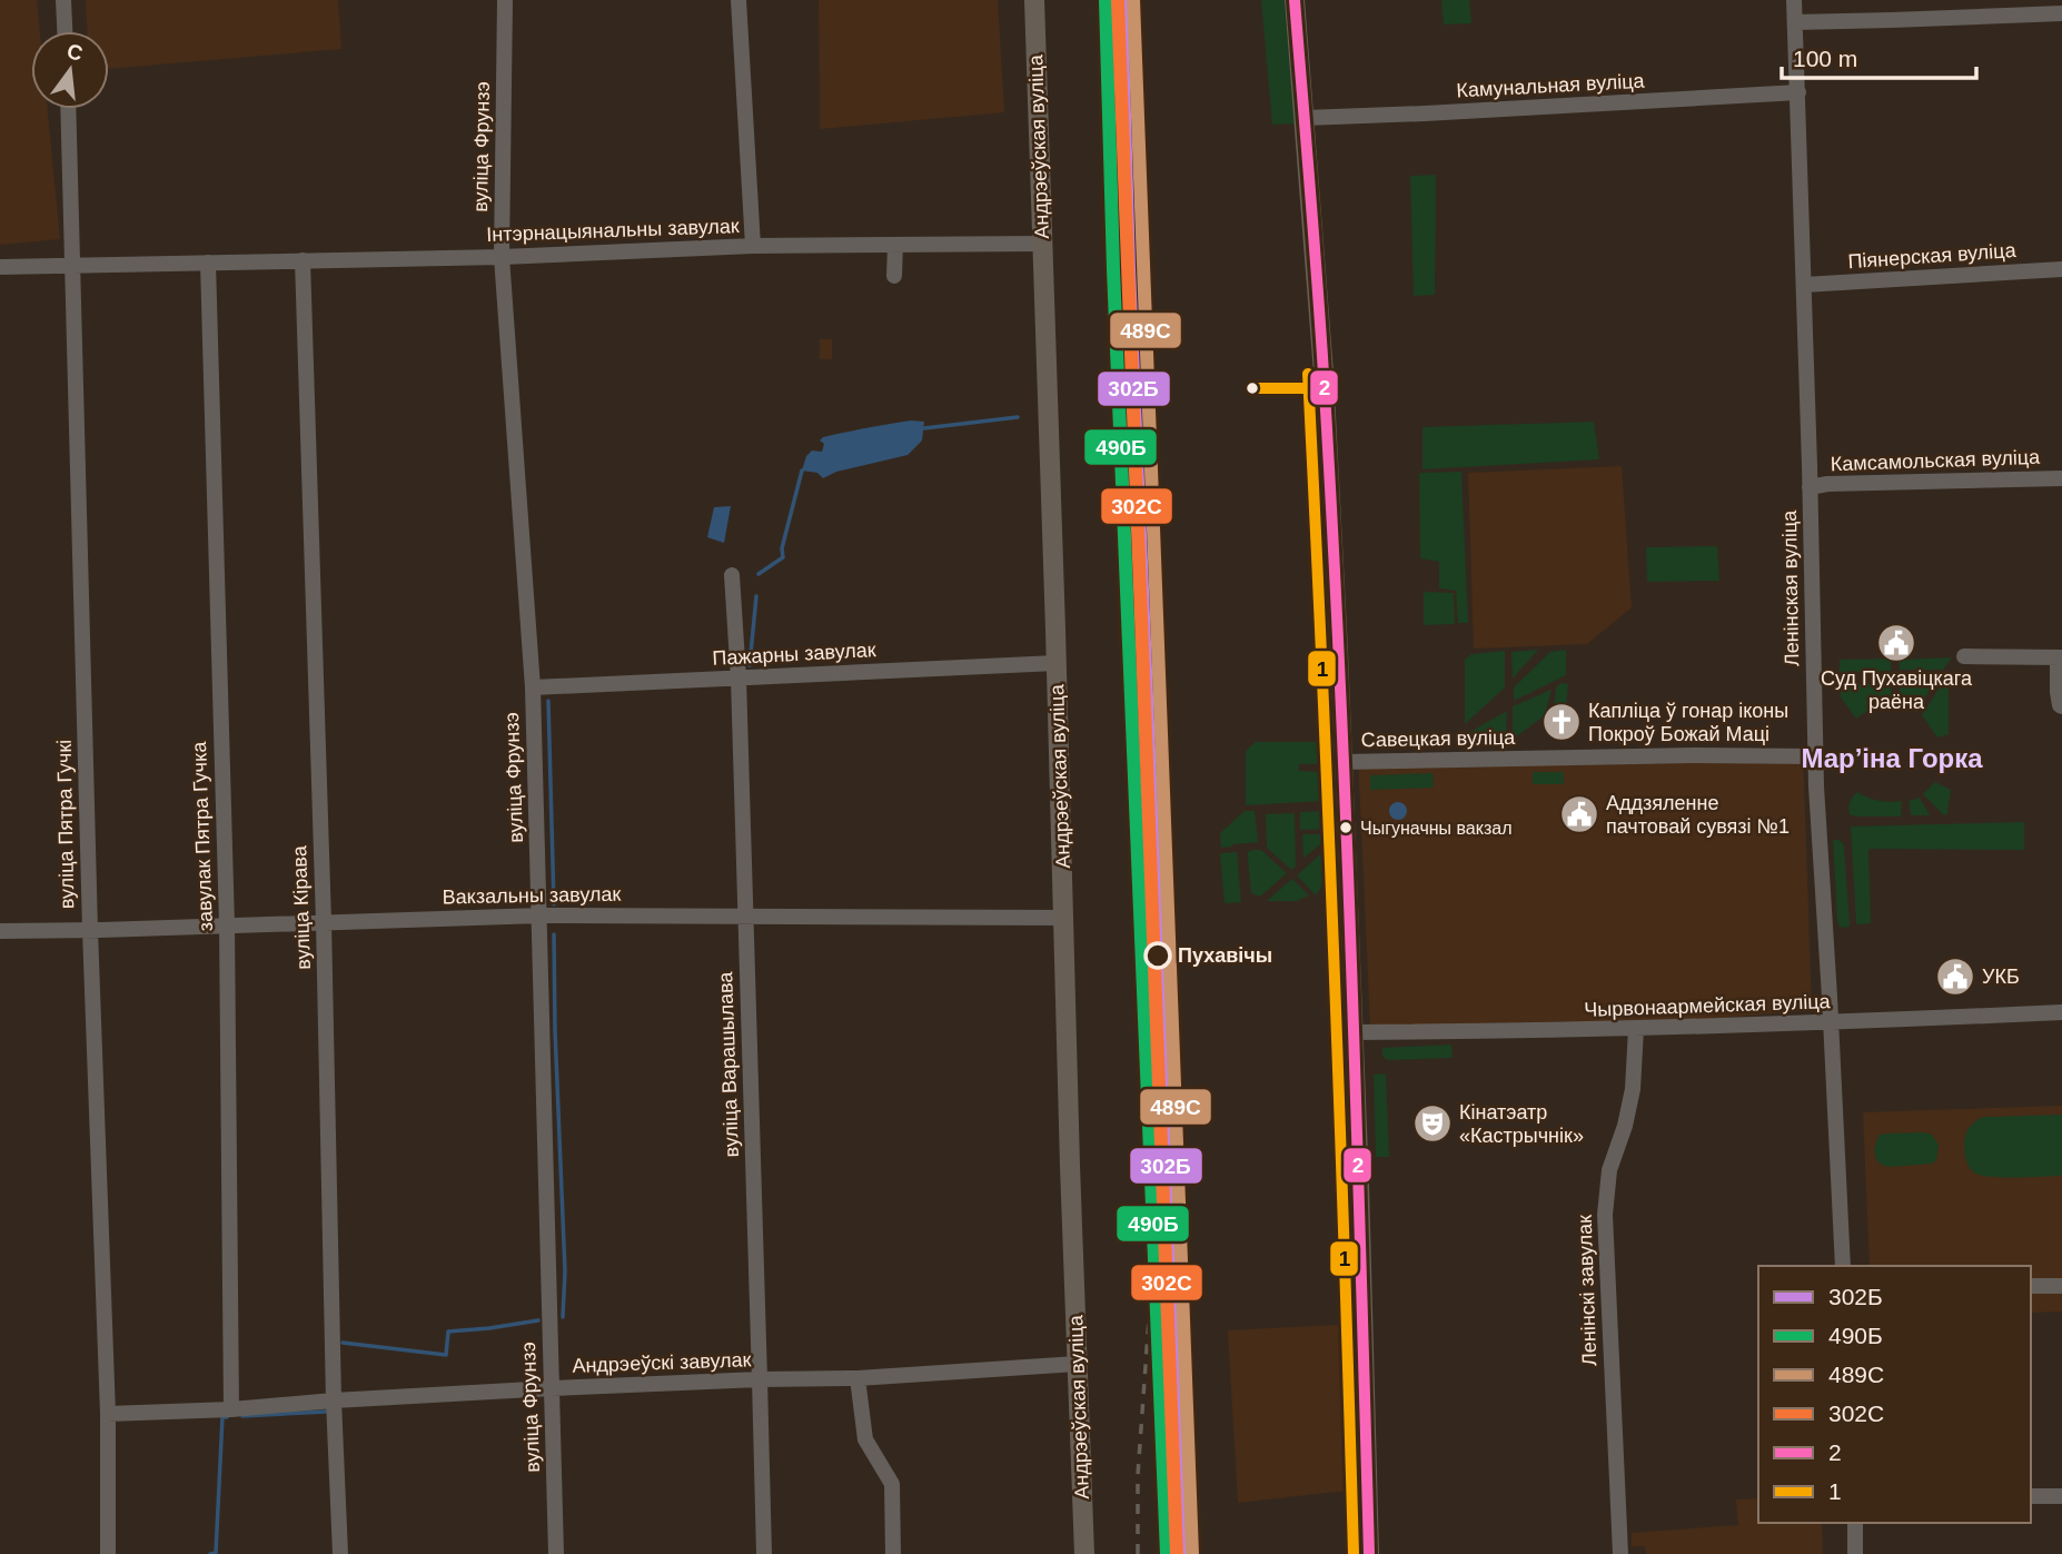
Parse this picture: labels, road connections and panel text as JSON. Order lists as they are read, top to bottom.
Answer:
{
  "streets": {
    "main road": ["Андрэеўская вуліца"],
    "street": [
      "Камунальная вуліца",
      "вуліца Фрунзэ",
      "Інтэрнацыянальны завулак",
      "Піянерская вуліца",
      "Камсамольская вуліца",
      "Ленінская вуліца",
      "Пажарны завулак",
      "Савецкая вуліца",
      "вуліца Пятра Гучкі",
      "завулак Пятра Гучка",
      "Вакзальны завулак",
      "вуліца Кірава",
      "Чырвонаармейская вуліца",
      "вуліца Варашылава",
      "Ленінскі завулак",
      "Андрэеўскі завулак"
    ]
  },
  "crossings": [
    ["Камунальная вуліца", "Ленінская вуліца"],
    ["вуліца Фрунзэ", "Інтэрнацыянальны завулак"],
    ["вуліца Фрунзэ", "Пажарны завулак"],
    ["вуліца Фрунзэ", "Вакзальны завулак"],
    ["вуліца Фрунзэ", "Андрэеўскі завулак"],
    ["Андрэеўская вуліца", "Інтэрнацыянальны завулак"],
    ["Андрэеўская вуліца", "Пажарны завулак"],
    ["Андрэеўская вуліца", "Вакзальны завулак"],
    ["Андрэеўская вуліца", "Андрэеўскі завулак"],
    ["Інтэрнацыянальны завулак", "вуліца Пятра Гучкі"],
    ["Інтэрнацыянальны завулак", "завулак Пятра Гучка"],
    ["Інтэрнацыянальны завулак", "вуліца Кірава"],
    ["Піянерская вуліца", "Ленінская вуліца"],
    ["Камсамольская вуліца", "Ленінская вуліца"],
    ["Ленінская вуліца", "Савецкая вуліца"],
    ["Ленінская вуліца", "Чырвонаармейская вуліца"],
    ["Пажарны завулак", "вуліца Варашылава"],
    ["вуліца Пятра Гучкі", "Вакзальны завулак"],
    ["вуліца Пятра Гучкі", "Андрэеўскі завулак"],
    ["завулак Пятра Гучка", "Вакзальны завулак"],
    ["завулак Пятра Гучка", "Андрэеўскі завулак"],
    ["Вакзальны завулак", "вуліца Кірава"],
    ["Вакзальны завулак", "вуліца Варашылава"],
    ["вуліца Кірава", "Андрэеўскі завулак"],
    ["Чырвонаармейская вуліца", "Ленінскі завулак"],
    ["вуліца Варашылава", "Андрэеўскі завулак"]
  ],
  "districts": ["Марʼіна Горка"],
  "places": {
    "public building": ["Суд Пухавіцкага раёна", "Аддзяленне пачтовай сувязі №1", "УКБ"],
    "church": ["Капліца ў гонар іконы Покроў Божай Маці"],
    "other": ["Чыгуначны вакзал", "Пухавічы"],
    "theatre": ["Кінатэатр «Кастрычнік»"]
  },
  "lines": [
    "transit line 302Б",
    "transit line 490Б",
    "transit line 489С",
    "transit line 2",
    "transit line 302С",
    "transit line 1"
  ],
  "legend": [
    "302Б",
    "490Б",
    "489С",
    "302С",
    "2",
    "1"
  ],
  "scale_bar": "100 m",
  "north": "top"
}
